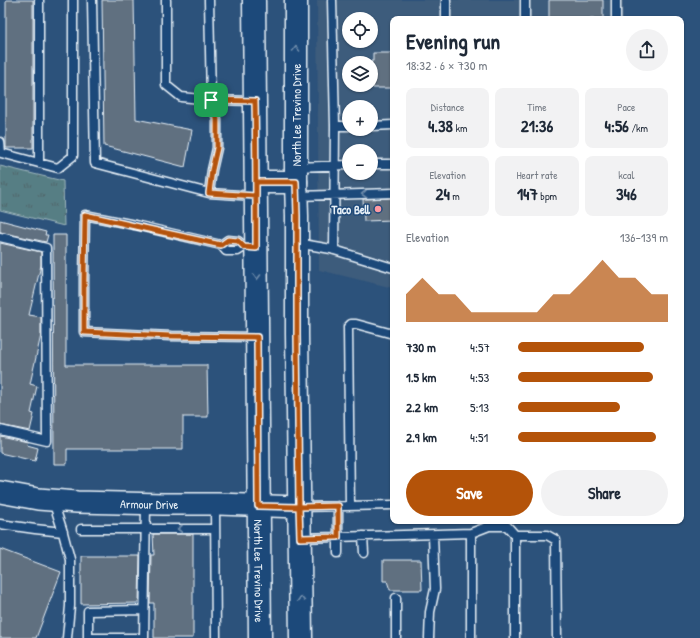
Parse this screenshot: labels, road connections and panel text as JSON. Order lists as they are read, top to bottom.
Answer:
{
  "streets": {
    "main road": ["North Lee Trevino Drive"],
    "street": ["Armour Drive"]
  },
  "crossings": [
    ["North Lee Trevino Drive", "Armour Drive"]
  ],
  "places": ["Taco Bell"],
  "page": {
    "map_buttons": ["+", "−"],
    "heading": ["Evening run", "18:32 · 6 × 730 m"],
    "stats": [
      ["Distance", "4.38 km"],
      ["Time", "21:36"],
      ["Pace", "4:56 /km"],
      ["Elevation", "24 m"],
      ["Heart rate", "147 bpm"],
      ["kcal", "346"]
    ],
    "chart": ["Elevation", "136–139 m"],
    "list": [
      {
        "name": "730 m",
        "note": "4:57"
      },
      {
        "name": "1.5 km",
        "note": "4:53"
      },
      {
        "name": "2.2 km",
        "note": "5:13"
      },
      {
        "name": "2.9 km",
        "note": "4:51"
      }
    ],
    "buttons": ["Save", "Share"]
  }
}
